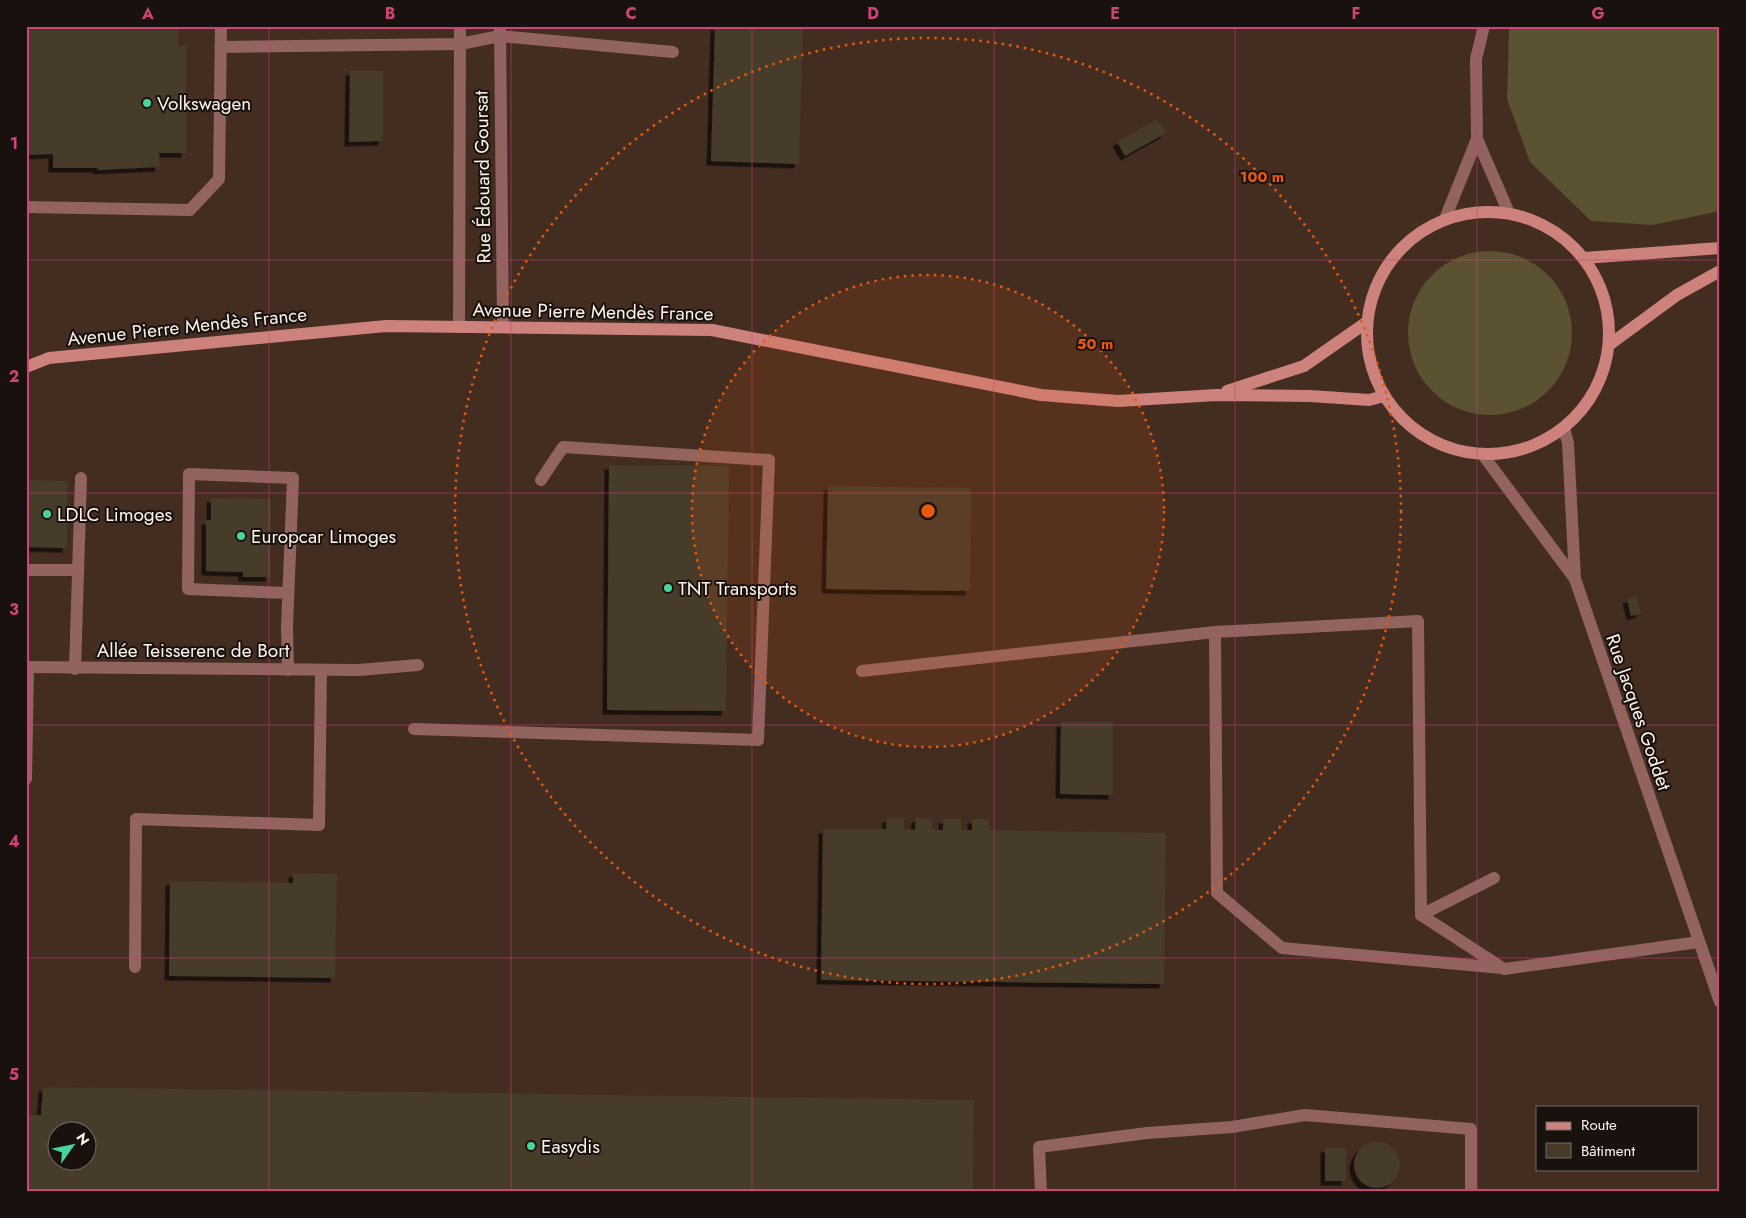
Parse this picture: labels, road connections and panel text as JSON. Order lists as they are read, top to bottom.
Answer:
{
  "streets": {
    "main road": ["Avenue Pierre Mendès France"],
    "street": ["Rue Édouard Goursat", "Allée Teisserenc de Bort", "Rue Jacques Goddet"]
  },
  "crossings": [
    ["Rue Édouard Goursat", "Avenue Pierre Mendès France"]
  ],
  "places": [
    "Volkswagen",
    "LDLC Limoges",
    "Europcar Limoges",
    "TNT Transports",
    "Easydis"
  ],
  "legend": ["Route", "Bâtiment"],
  "north": "top right",
  "grid": {
    "columns": [
      "A",
      "B",
      "C",
      "D",
      "E",
      "F",
      "G"
    ],
    "rows": [
      "1",
      "2",
      "3",
      "4",
      "5"
    ]
  },
  "rings": ["100 m", "50 m"]
}
